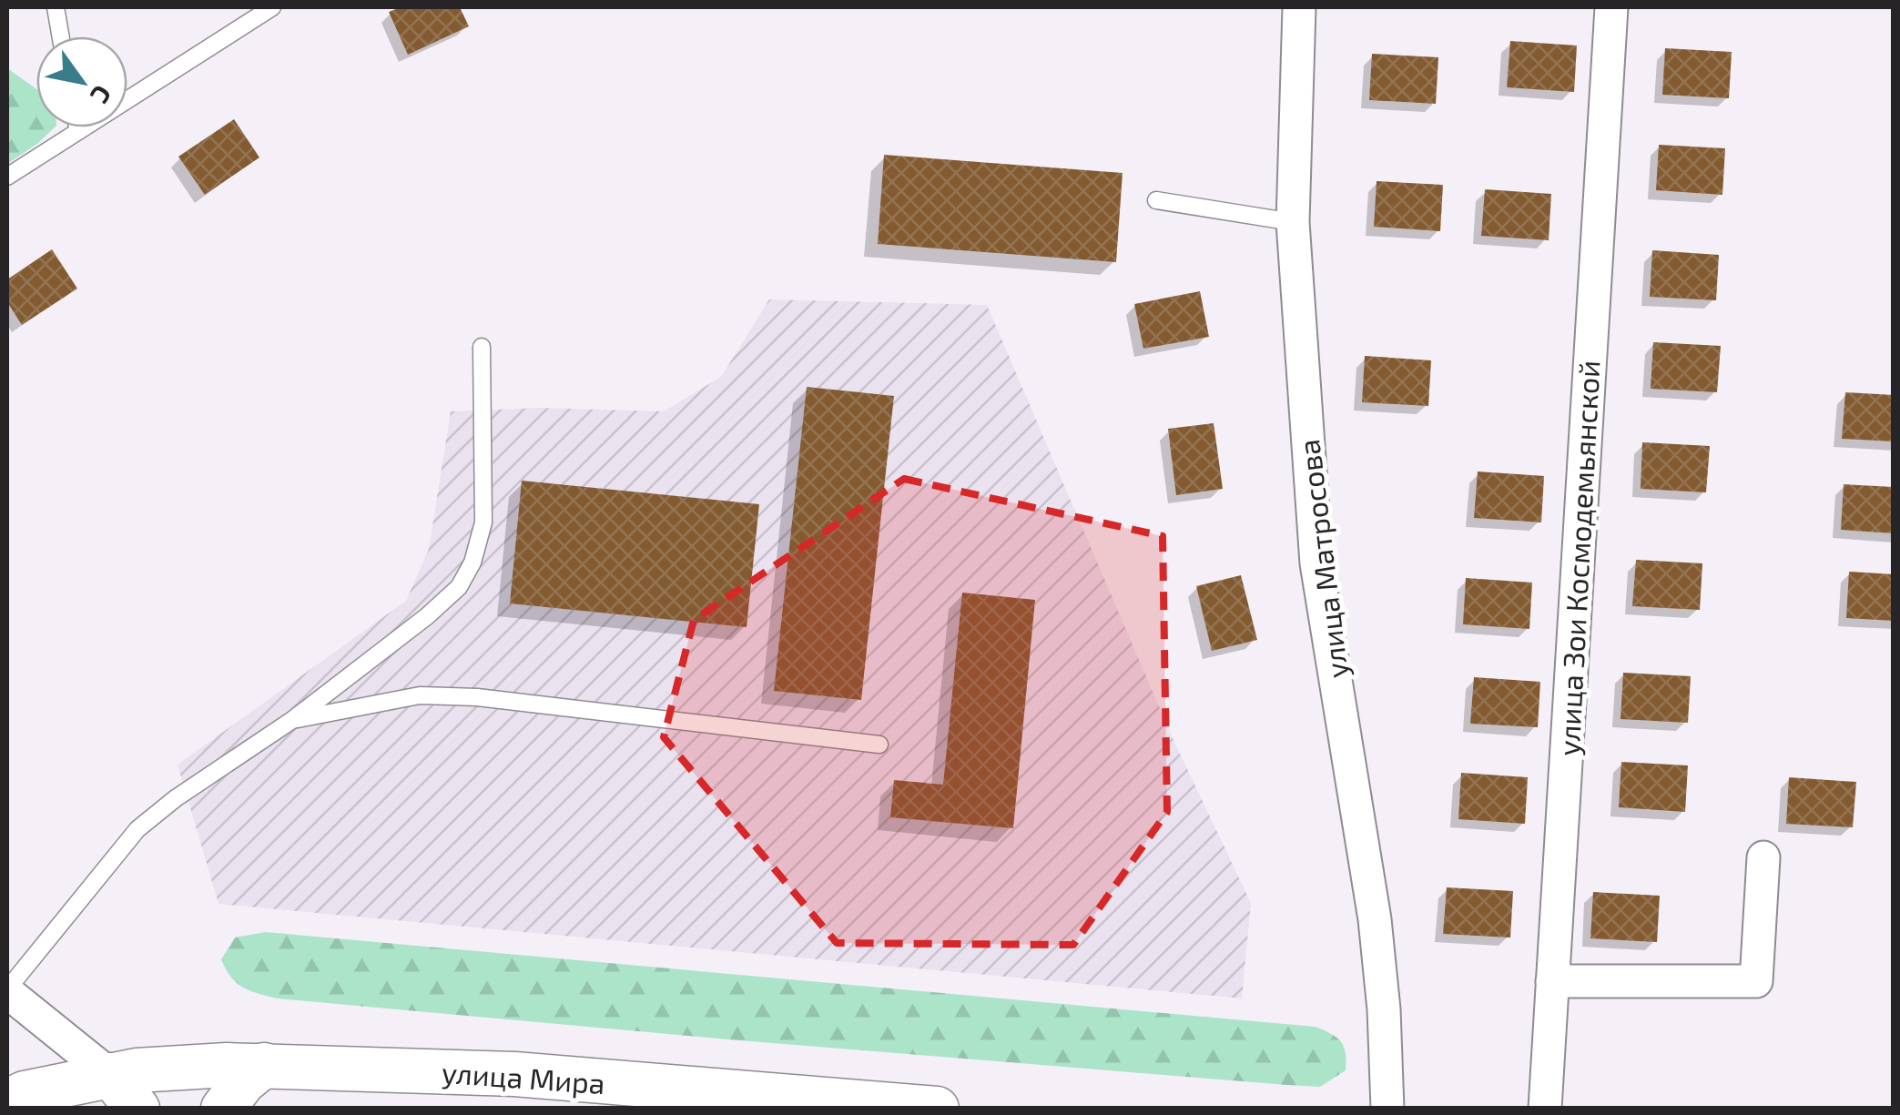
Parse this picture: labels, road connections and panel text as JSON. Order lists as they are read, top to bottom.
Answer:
{
  "streets": {
    "main road": ["улица Мира"],
    "street": ["улица Зои Космодемьянской", "улица Матросова"]
  },
  "north": "bottom right"
}
